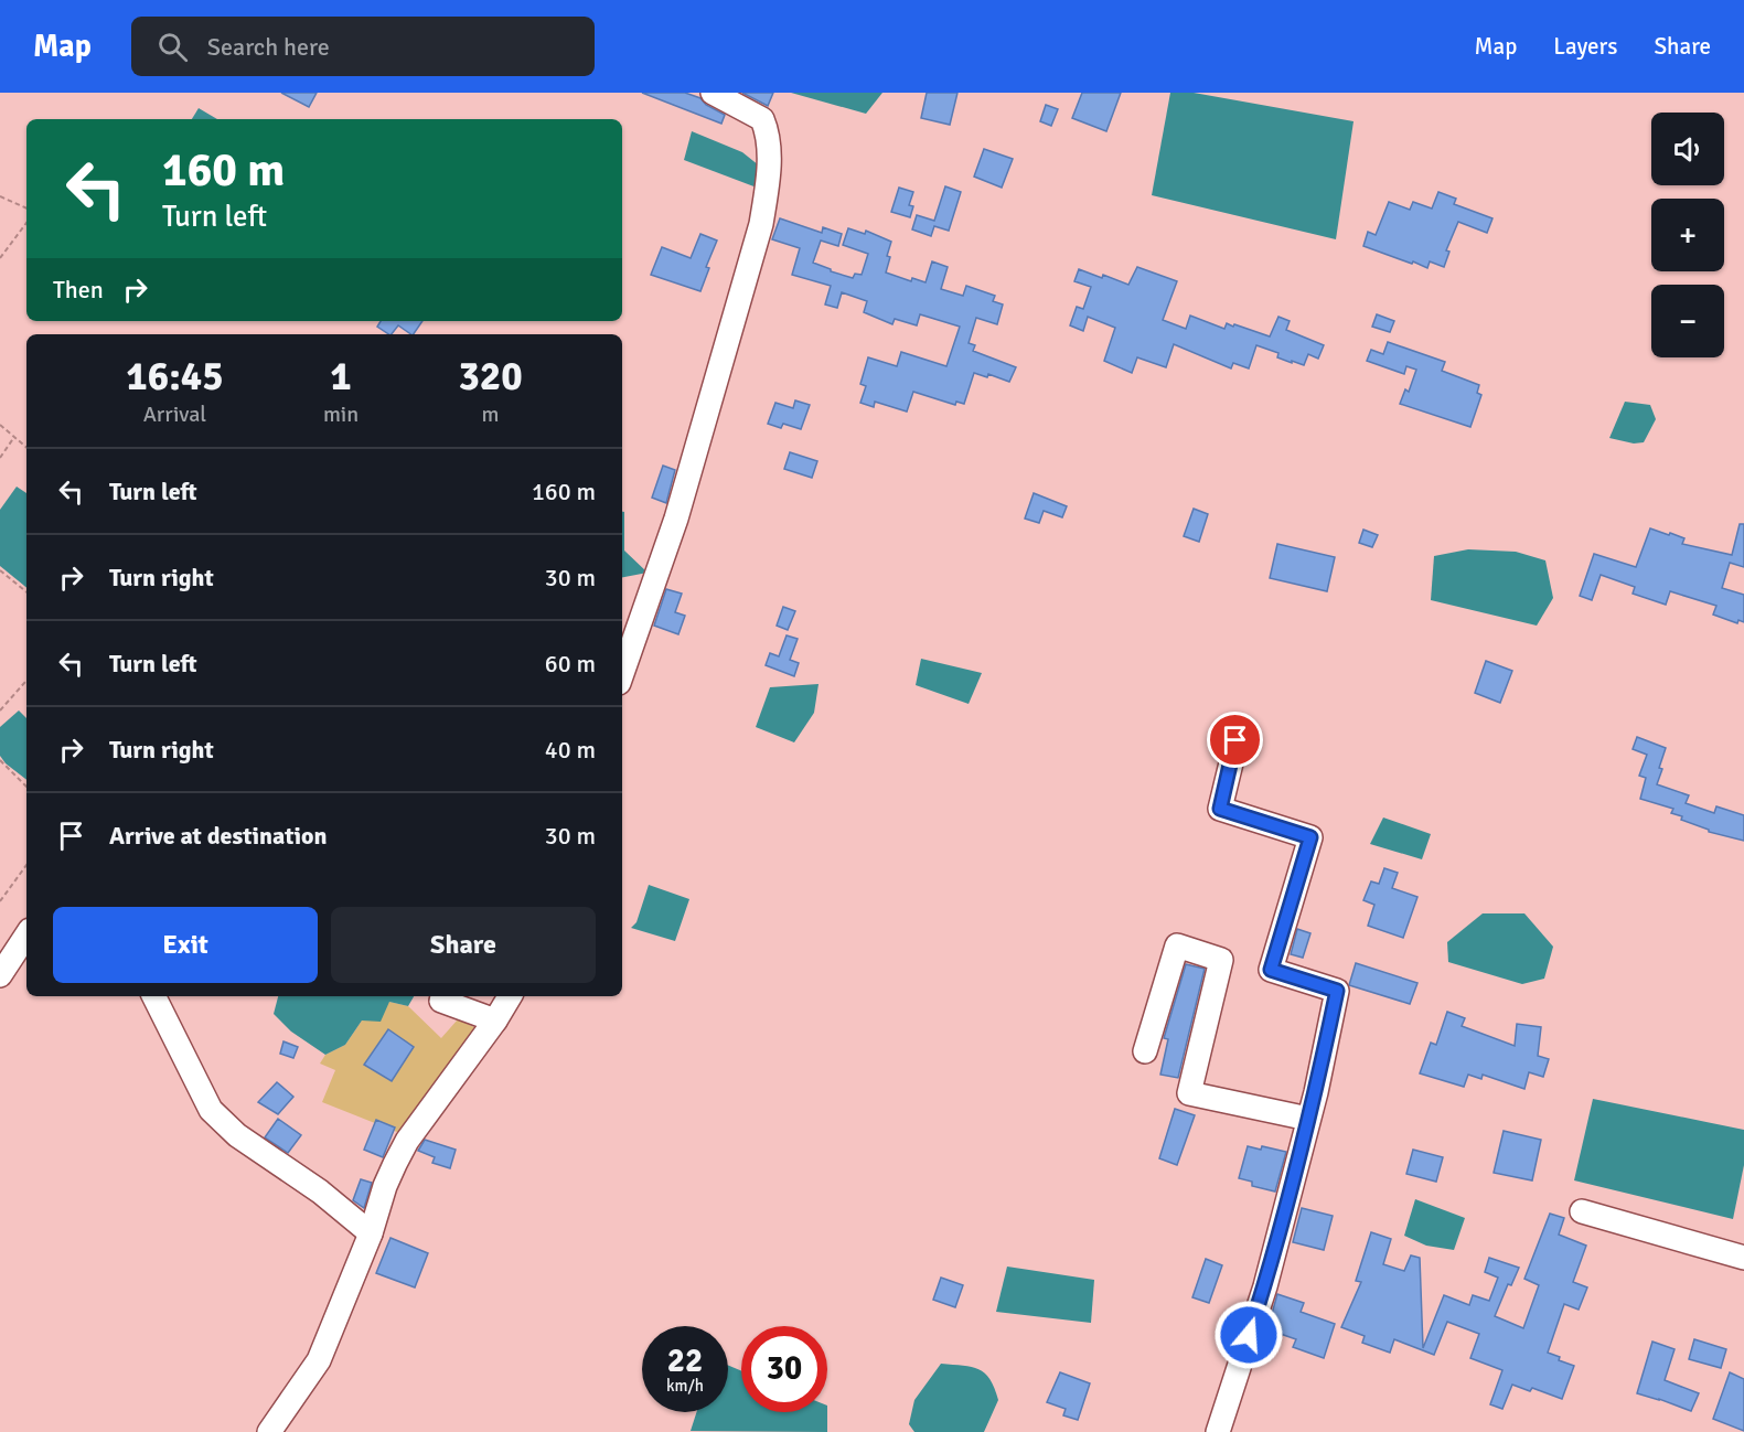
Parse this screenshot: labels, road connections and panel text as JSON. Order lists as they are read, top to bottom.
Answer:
{
  "page": {
    "header": "Map",
    "search": "Search here",
    "nav": ["Map", "Layers", "Share"],
    "map_buttons": ["+", "−"],
    "turn": ["160 m", "Turn left"],
    "then": "Then",
    "eta": [
      "16:45",
      "Arrival",
      "1",
      "min",
      "320",
      "m"
    ],
    "list": [
      {
        "name": "Turn left",
        "value": "160 m"
      },
      {
        "name": "Turn right",
        "value": "30 m"
      },
      {
        "name": "Turn left",
        "value": "60 m"
      },
      {
        "name": "Turn right",
        "value": "40 m"
      },
      {
        "name": "Arrive at destination",
        "value": "30 m"
      }
    ],
    "buttons": ["Exit", "Share"],
    "speed": "22 km/h",
    "limit": "30"
  }
}
